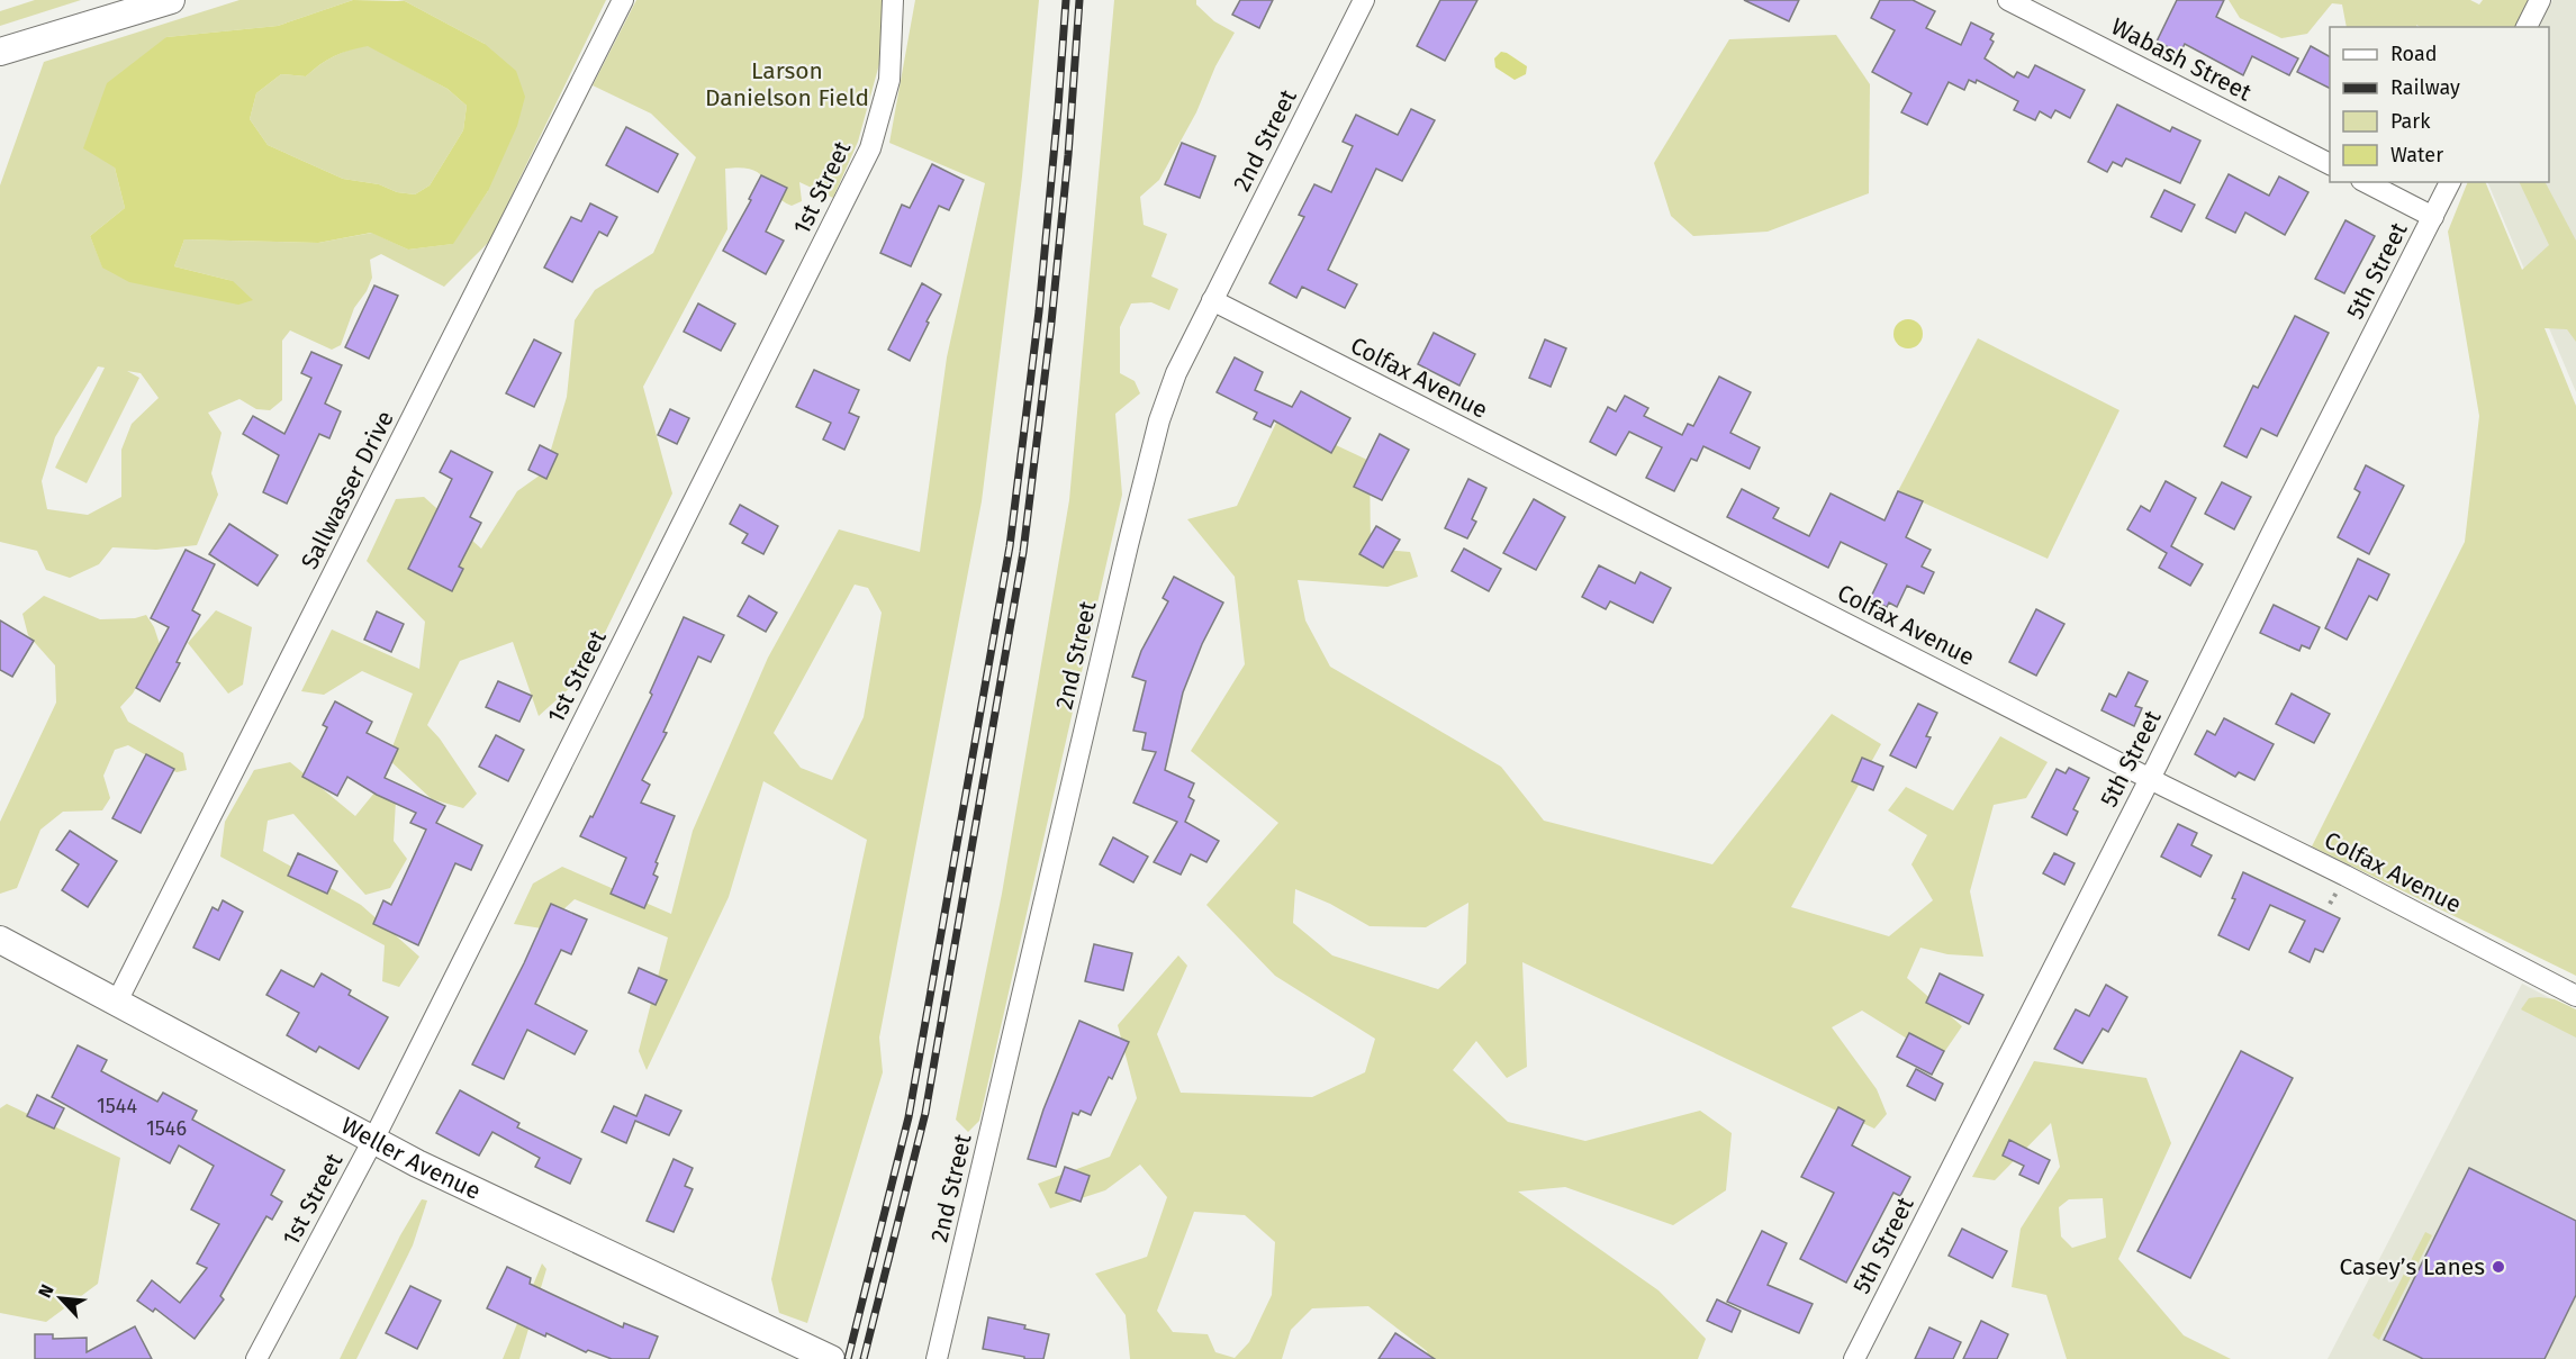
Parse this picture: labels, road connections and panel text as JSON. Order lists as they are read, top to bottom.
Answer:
{
  "streets": {
    "street": [
      "Wabash Street",
      "2nd Street",
      "1st Street",
      "5th Street",
      "Colfax Avenue",
      "Sallwasser Drive",
      "Weller Avenue"
    ]
  },
  "crossings": [
    ["2nd Street", "Colfax Avenue"],
    ["1st Street", "Weller Avenue"],
    ["5th Street", "Colfax Avenue"],
    ["Sallwasser Drive", "Weller Avenue"]
  ],
  "parks": ["Larson Danielson Field"],
  "places": ["Casey’s Lanes"],
  "house_numbers": ["1544", "1546"],
  "legend": [
    "Road",
    "Railway",
    "Park",
    "Water"
  ],
  "north": "top left"
}
